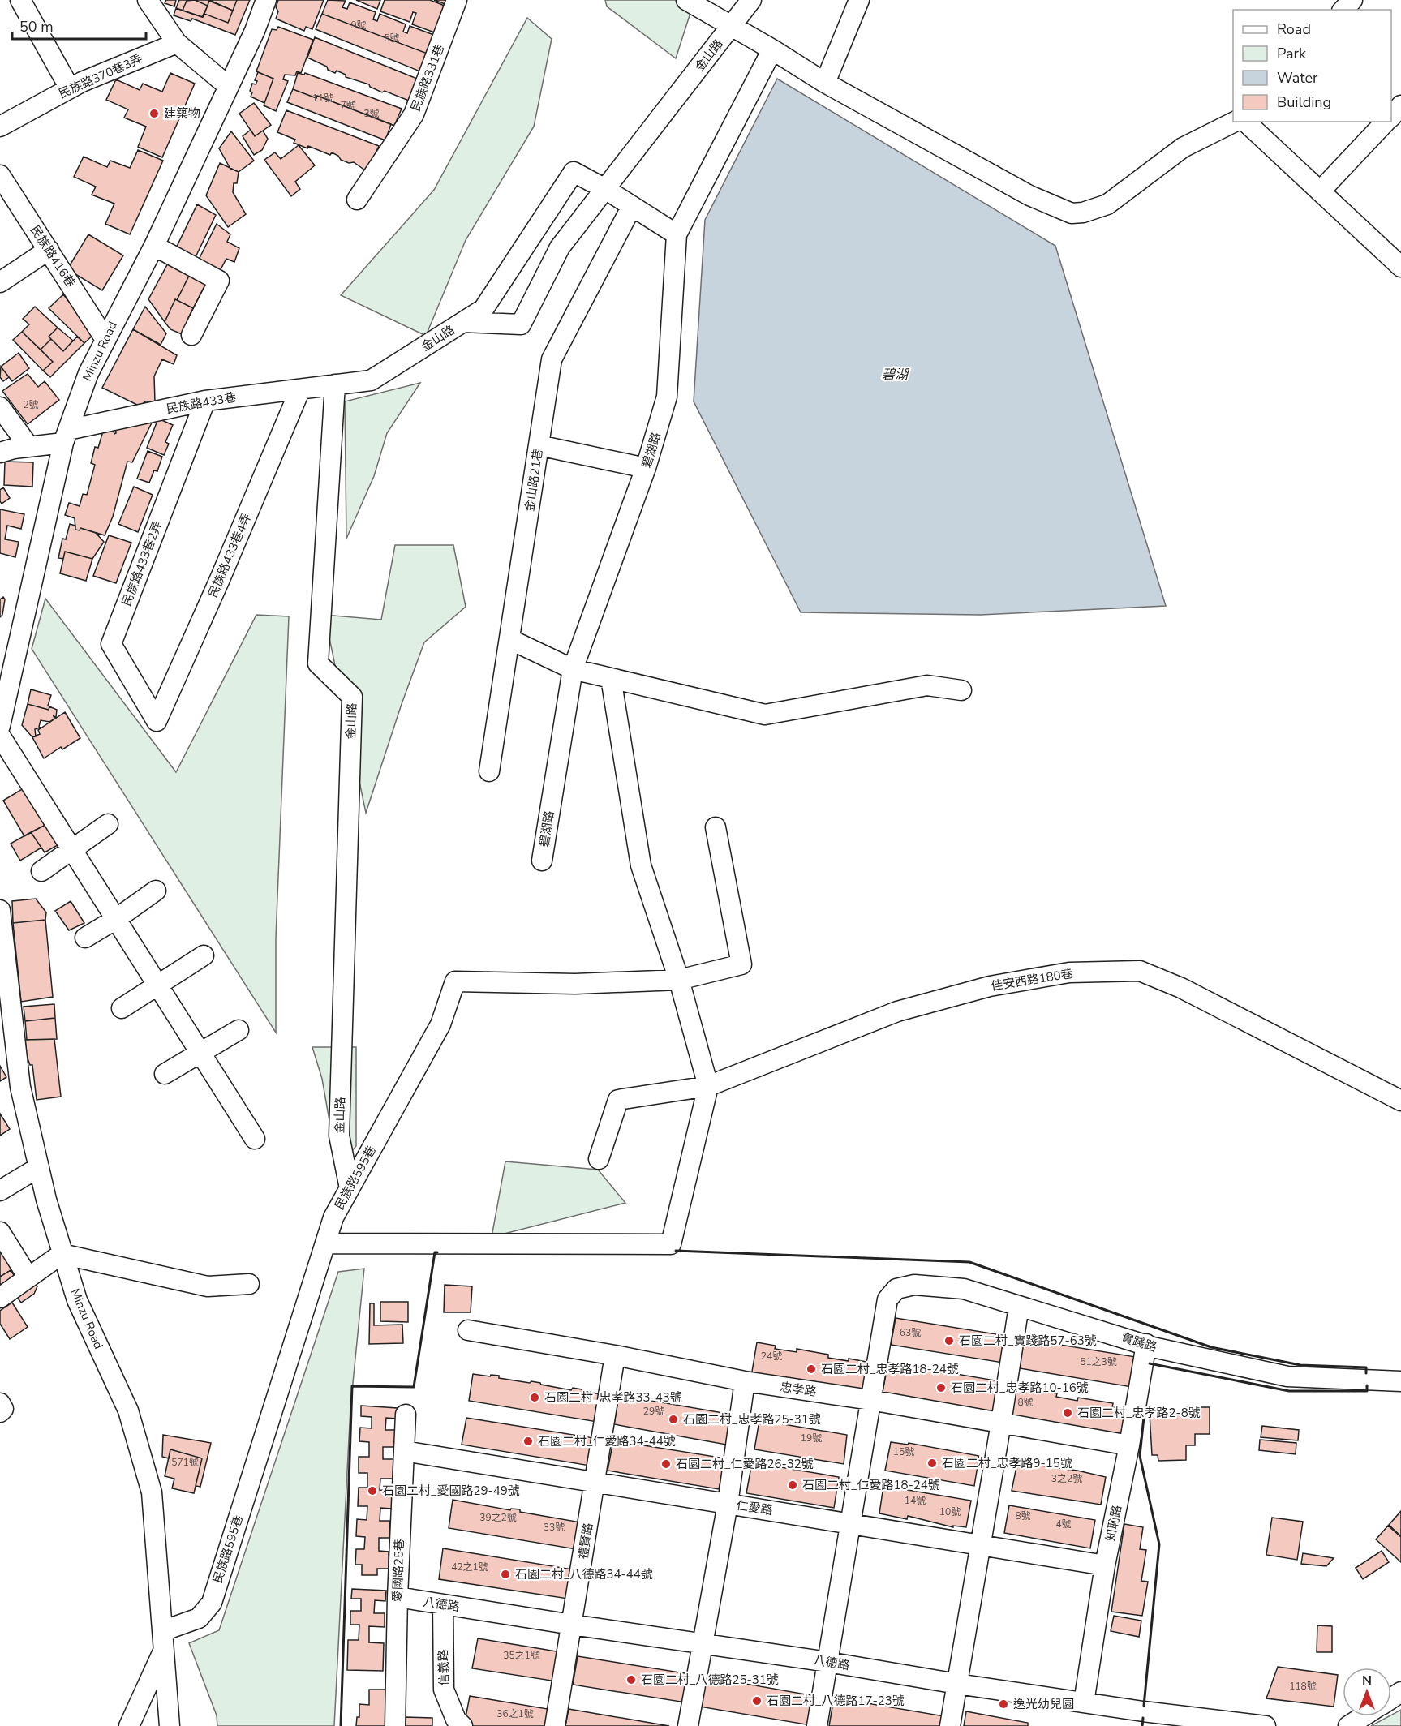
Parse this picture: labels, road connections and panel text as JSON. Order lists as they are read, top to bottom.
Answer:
{
  "streets": {
    "street": [
      "金山路",
      "民族路370巷3弄",
      "民族路331巷",
      "民族路416巷",
      "Minzu Road",
      "民族路433巷",
      "碧湖路",
      "金山路21巷",
      "民族路433巷4弄",
      "民族路433巷2弄",
      "佳安西路180巷",
      "民族路595巷",
      "實踐路",
      "忠孝路",
      "仁愛路",
      "知恥路",
      "禮賢路",
      "愛國路25巷",
      "八德路",
      "信義路"
    ]
  },
  "crossings": [
    ["金山路", "民族路433巷"],
    ["金山路", "民族路595巷"],
    ["民族路416巷", "Minzu Road"],
    ["Minzu Road", "民族路433巷"],
    ["Minzu Road", "民族路595巷"],
    ["民族路433巷", "民族路433巷4弄"],
    ["民族路433巷", "民族路433巷2弄"],
    ["民族路433巷4弄", "民族路433巷2弄"],
    ["實踐路", "忠孝路"],
    ["實踐路", "知恥路"],
    ["忠孝路", "知恥路"],
    ["忠孝路", "禮賢路"],
    ["仁愛路", "知恥路"],
    ["仁愛路", "禮賢路"],
    ["仁愛路", "愛國路25巷"],
    ["知恥路", "八德路"],
    ["禮賢路", "八德路"],
    ["愛國路25巷", "八德路"],
    ["八德路", "信義路"]
  ],
  "water": ["碧湖"],
  "places": [
    "建築物",
    "石園二村_實踐路57-63號",
    "石園二村_忠孝路18-24號",
    "石園二村_忠孝路10-16號",
    "石園二村_忠孝路33-43號",
    "石園二村_忠孝路2-8號",
    "石園二村_忠孝路25-31號",
    "石園二村_仁愛路34-44號",
    "石園二村_忠孝路9-15號",
    "石園二村_仁愛路26-32號",
    "石園二村_仁愛路18-24號",
    "石園二村_愛國路29-49號",
    "石園二村_八德路34-44號",
    "石園二村_八德路25-31號",
    "石園二村_八德路17-23號",
    "逸光幼兒園"
  ],
  "house_numbers": [
    "9號",
    "5號",
    "11號",
    "7號",
    "3號",
    "2號",
    "63號",
    "24號",
    "51之3號",
    "8號",
    "29號",
    "19號",
    "15號",
    "571號",
    "3之2號",
    "14號",
    "10號",
    "8號",
    "39之2號",
    "4號",
    "33號",
    "42之1號",
    "35之1號",
    "118號",
    "36之1號"
  ],
  "legend": [
    "Road",
    "Park",
    "Water",
    "Building"
  ],
  "scale_bar": "50 m",
  "north": "top"
}
